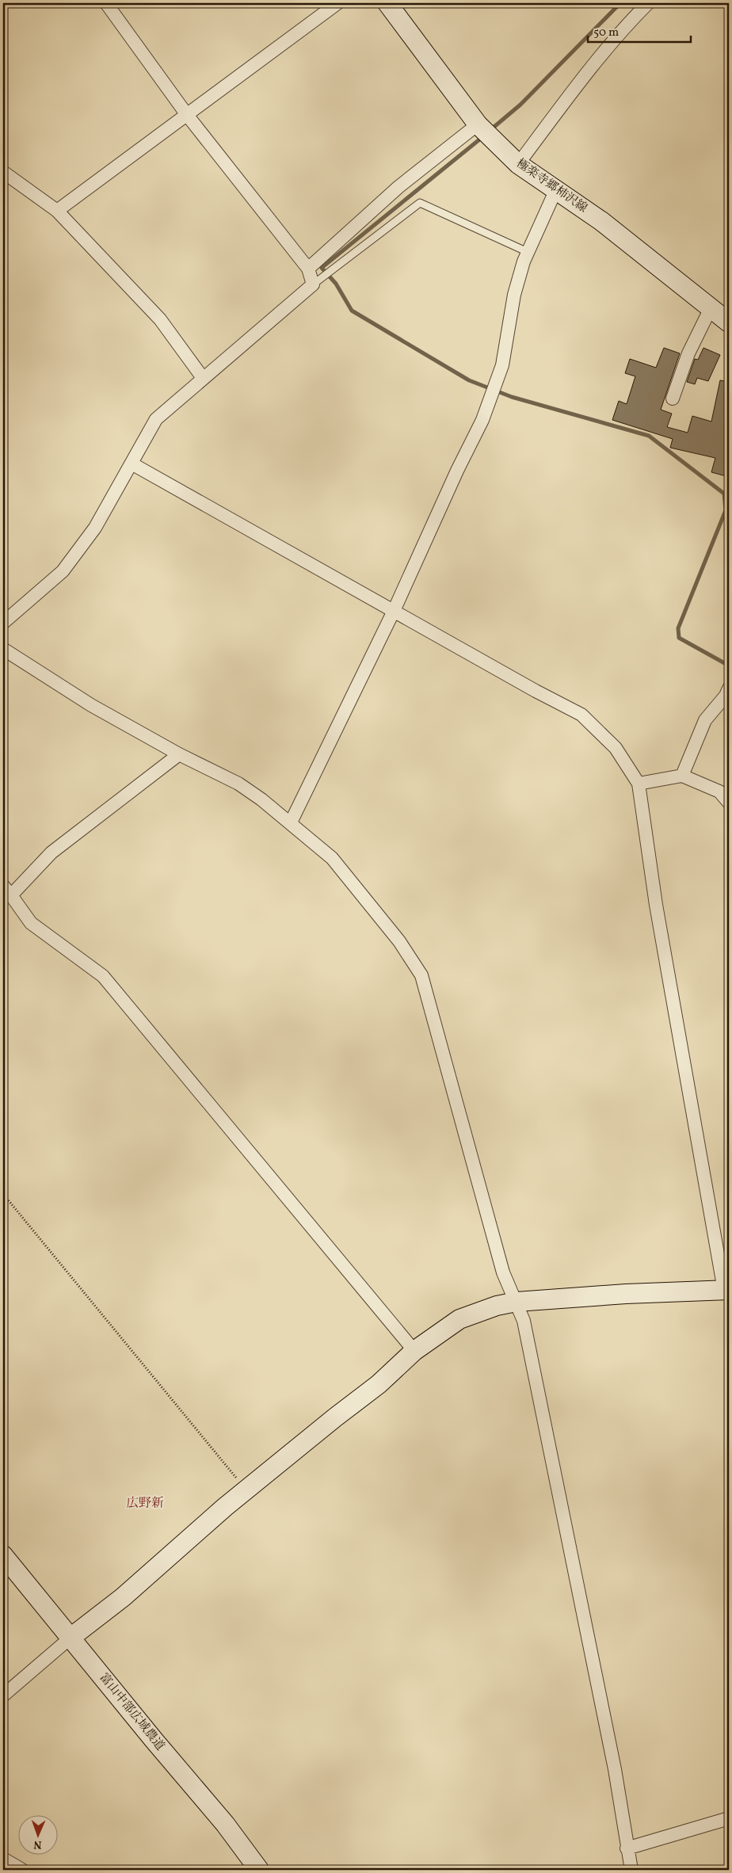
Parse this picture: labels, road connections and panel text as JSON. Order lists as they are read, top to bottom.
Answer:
{
  "streets": {
    "street": ["極楽寺郷柿沢線", "富山中部広域農道"]
  },
  "districts": ["広野新"],
  "scale_bar": "50 m",
  "north": "bottom"
}
